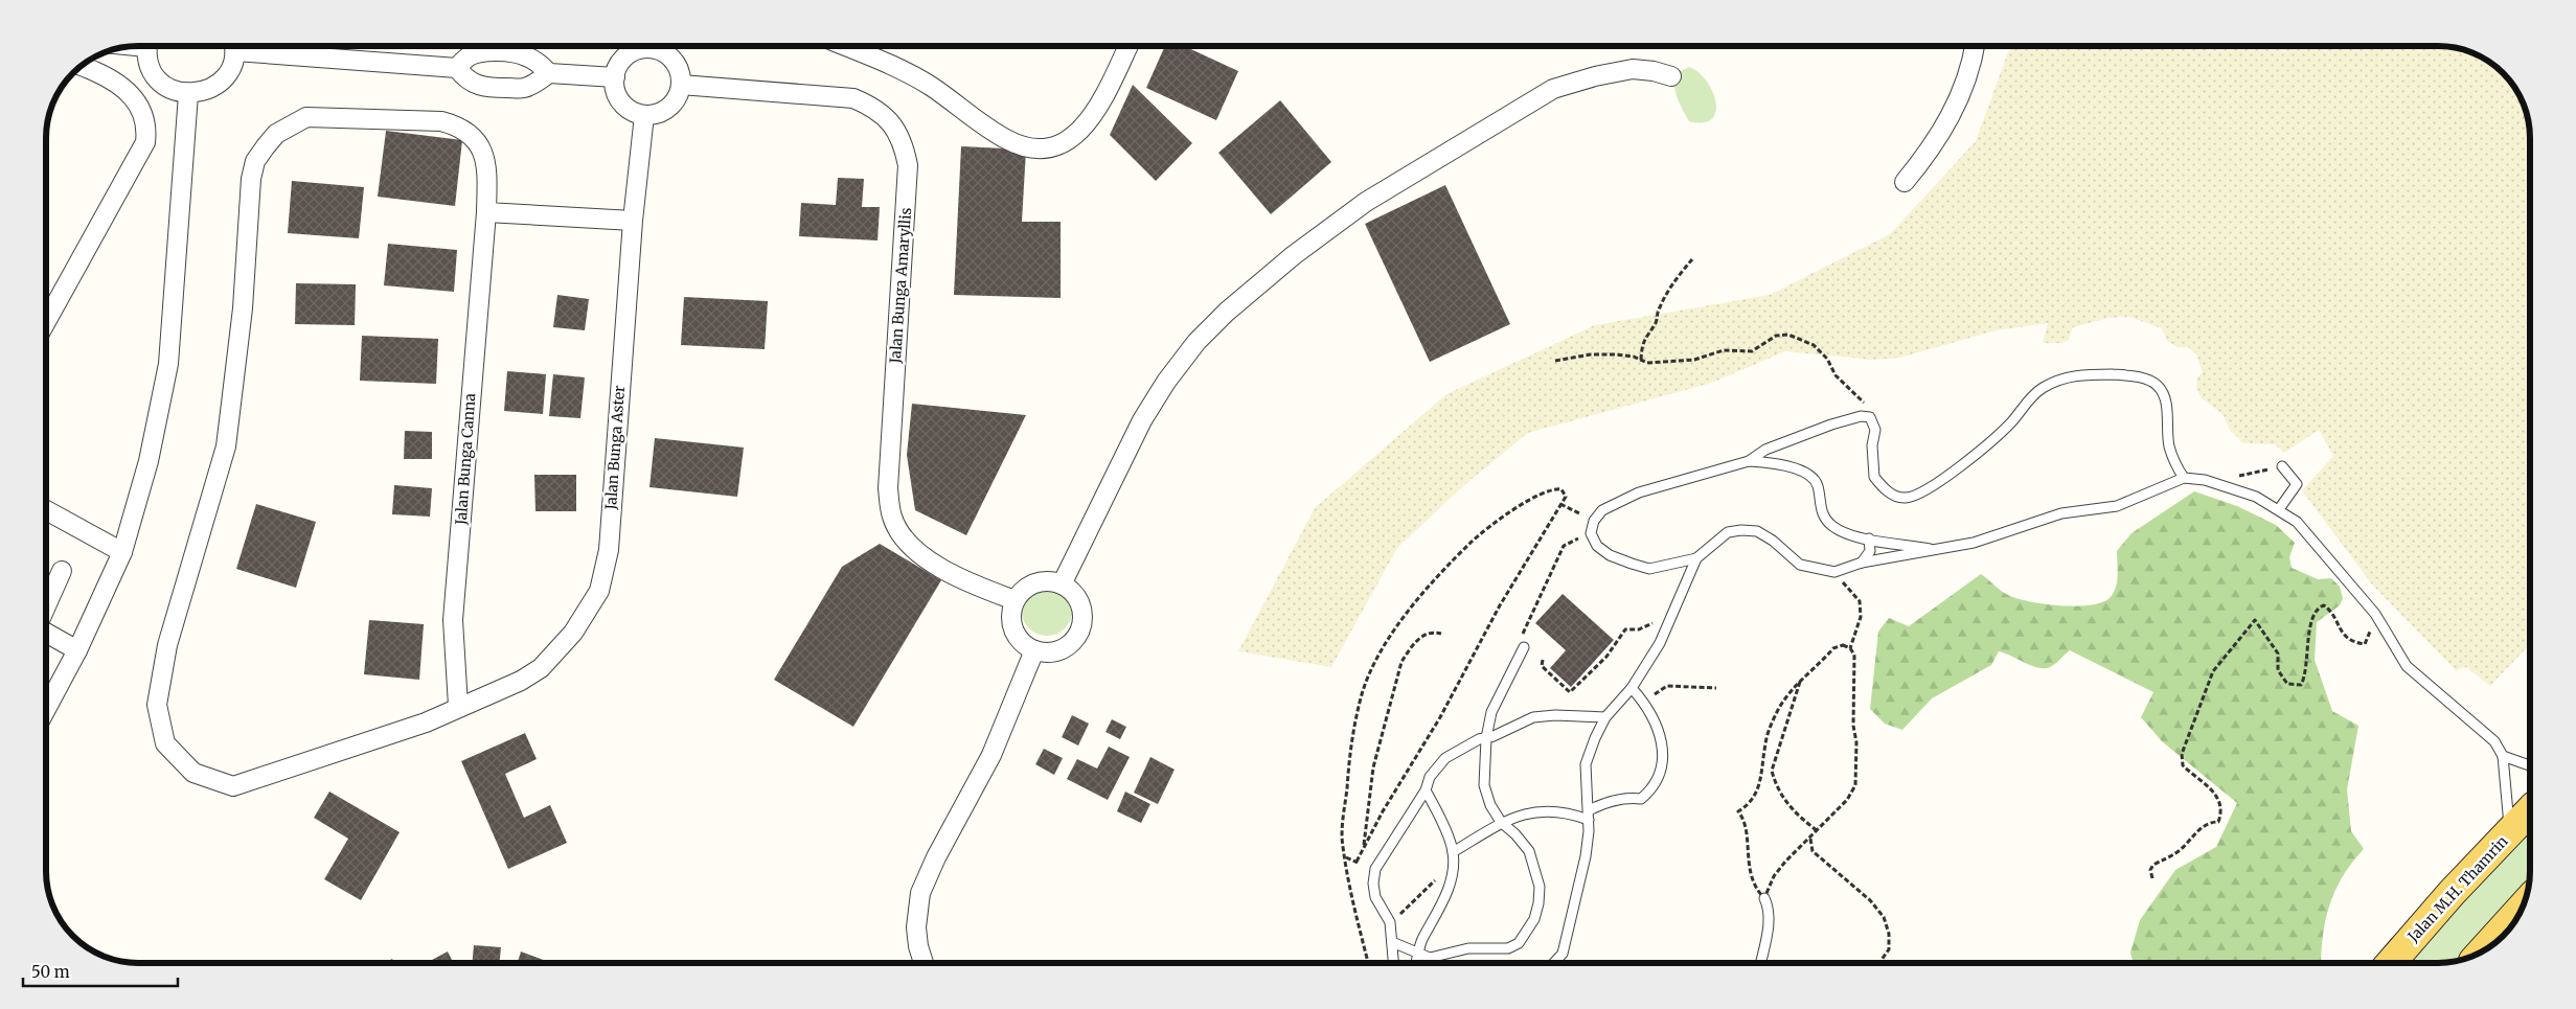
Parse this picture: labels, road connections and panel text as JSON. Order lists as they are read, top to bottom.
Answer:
{
  "streets": {
    "main road": ["Jalan M.H. Thamrin"],
    "street": ["Jalan Bunga Amaryllis", "Jalan Bunga Aster", "Jalan Bunga Canna"]
  },
  "crossings": [
    ["Jalan Bunga Aster", "Jalan Bunga Canna"]
  ],
  "scale_bar": "50 m"
}
